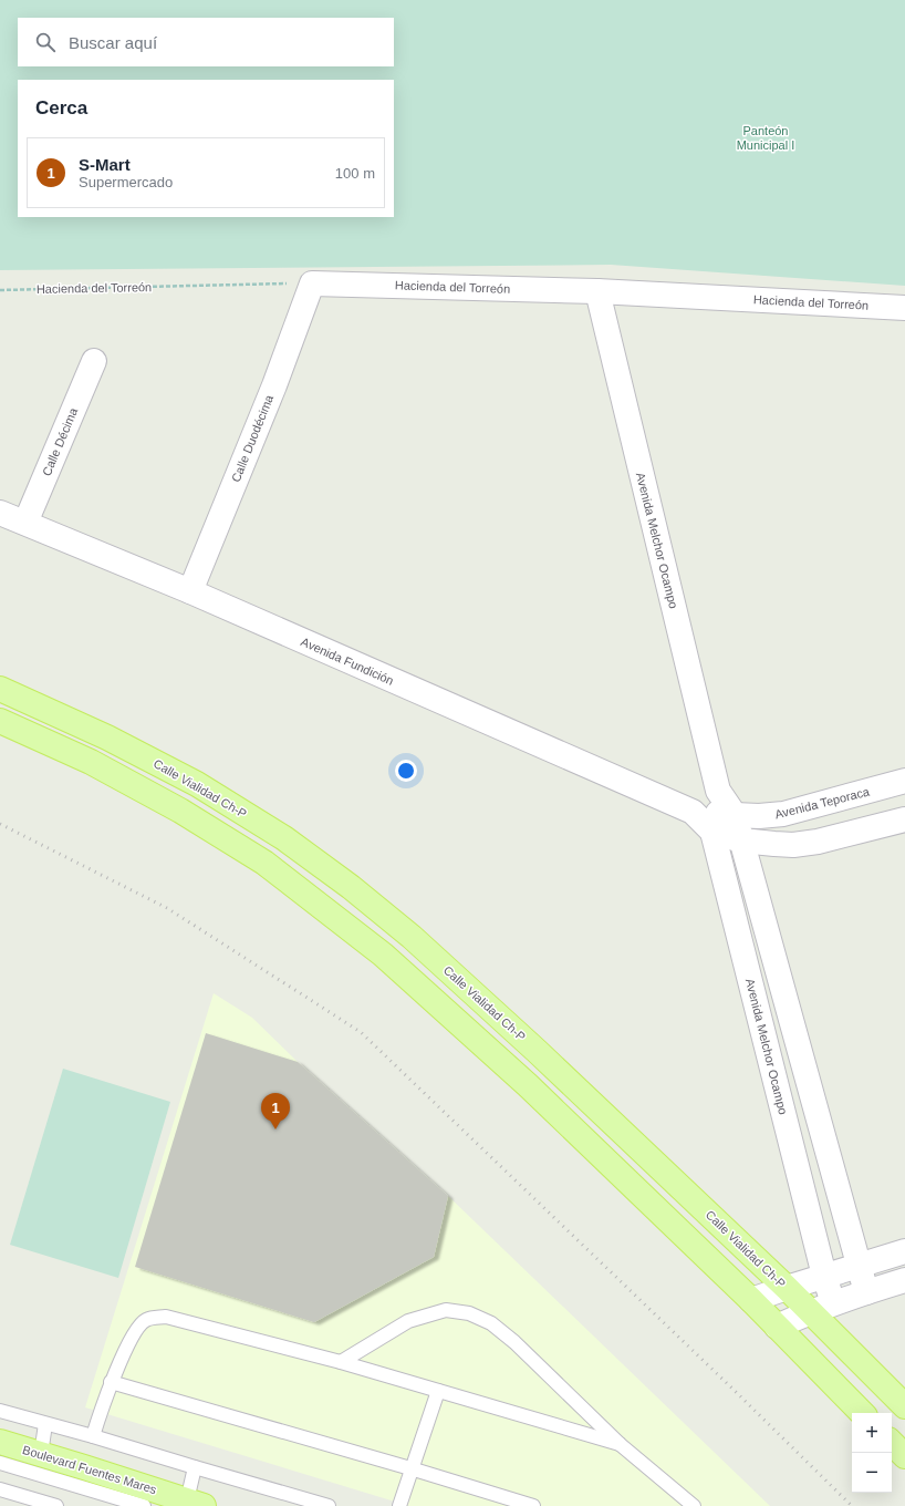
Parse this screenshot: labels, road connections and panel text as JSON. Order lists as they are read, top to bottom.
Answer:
{
  "streets": {
    "main road": ["Calle Vialidad Ch-P", "Boulevard Fuentes Mares"],
    "street": [
      "Hacienda del Torreón",
      "Calle Duodécima",
      "Calle Décima",
      "Avenida Melchor Ocampo",
      "Avenida Fundición",
      "Avenida Teporaca"
    ]
  },
  "crossings": [
    ["Hacienda del Torreón", "Calle Duodécima"],
    ["Hacienda del Torreón", "Avenida Melchor Ocampo"],
    ["Calle Duodécima", "Avenida Fundición"],
    ["Calle Décima", "Avenida Fundición"],
    ["Avenida Melchor Ocampo", "Avenida Fundición"],
    ["Avenida Melchor Ocampo", "Avenida Teporaca"],
    ["Avenida Fundición", "Avenida Teporaca"]
  ],
  "parks": ["Panteón Municipal I"],
  "page": {
    "search": "Buscar aquí",
    "heading": "Cerca",
    "list": [
      {
        "mark": "1",
        "name": "S-Mart",
        "note": "Supermercado",
        "value": "100 m"
      }
    ],
    "pins": "1",
    "map_buttons": ["+", "−"]
  }
}
